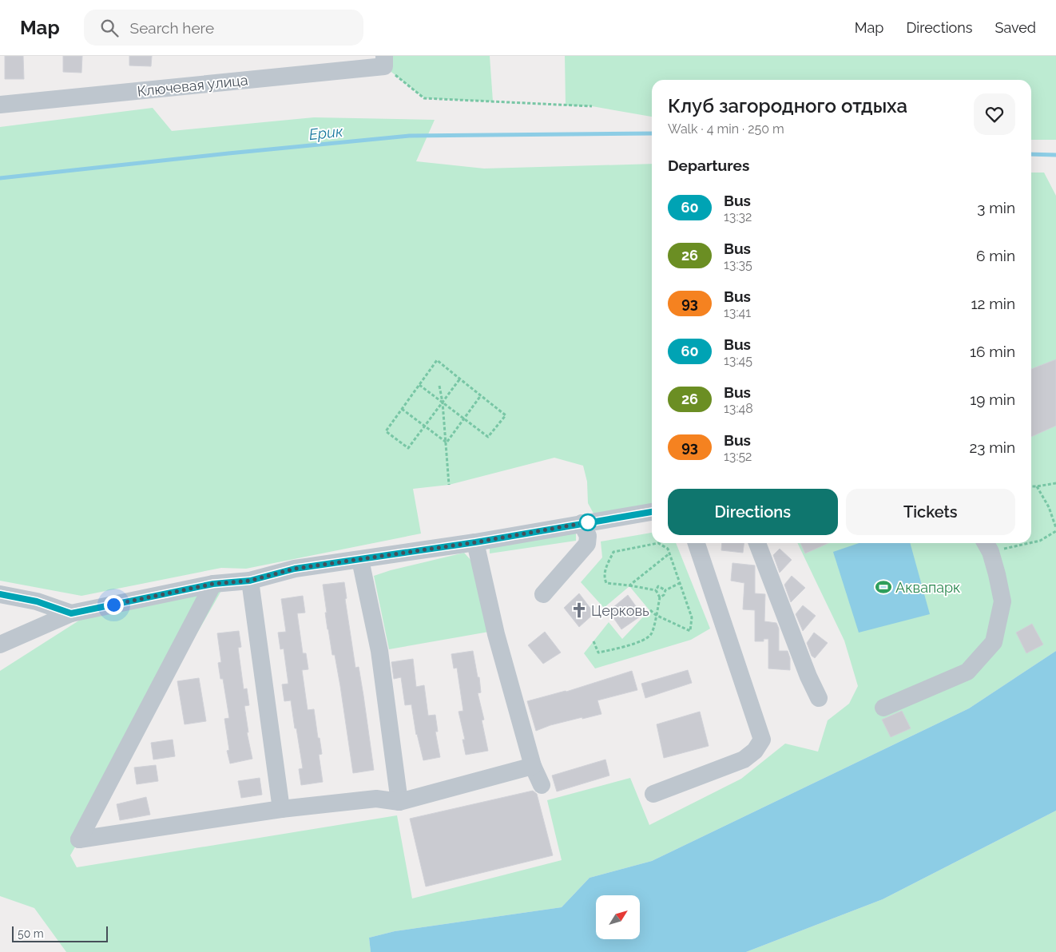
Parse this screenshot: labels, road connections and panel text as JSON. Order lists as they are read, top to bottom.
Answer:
{
  "streets": {
    "street": ["Ключевая улица"]
  },
  "water": ["Ерик"],
  "places": {
    "sports": ["Аквапарк"],
    "church": ["Церковь"]
  },
  "lines": ["bus line 60"],
  "scale_bar": "50 m",
  "north": "top right",
  "page": {
    "header": "Map",
    "search": "Search here",
    "nav": ["Map", "Directions", "Saved"],
    "heading": [
      ["Клуб загородного отдыха", "Walk · 4 min · 250 m"],
      "Departures"
    ],
    "list": [
      {
        "mark": "60",
        "name": "Bus",
        "note": "13:32",
        "value": "3 min"
      },
      {
        "mark": "26",
        "name": "Bus",
        "note": "13:35",
        "value": "6 min"
      },
      {
        "mark": "93",
        "name": "Bus",
        "note": "13:41",
        "value": "12 min"
      },
      {
        "mark": "60",
        "name": "Bus",
        "note": "13:45",
        "value": "16 min"
      },
      {
        "mark": "26",
        "name": "Bus",
        "note": "13:48",
        "value": "19 min"
      },
      {
        "mark": "93",
        "name": "Bus",
        "note": "13:52",
        "value": "23 min"
      }
    ],
    "buttons": ["Directions", "Tickets"],
    "scale": "50 m"
  }
}
